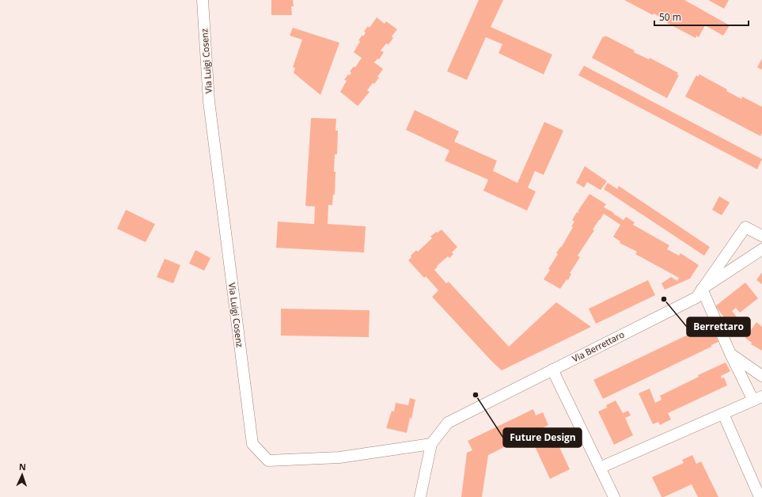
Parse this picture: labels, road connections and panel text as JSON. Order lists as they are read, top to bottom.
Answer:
{
  "streets": {
    "street": ["Via Luigi Cosenz", "Via Berrettaro"]
  },
  "crossings": [
    ["Via Luigi Cosenz", "Via Berrettaro"]
  ],
  "places": ["Berrettaro", "Future Design"],
  "scale_bar": "50 m",
  "north": "top"
}
